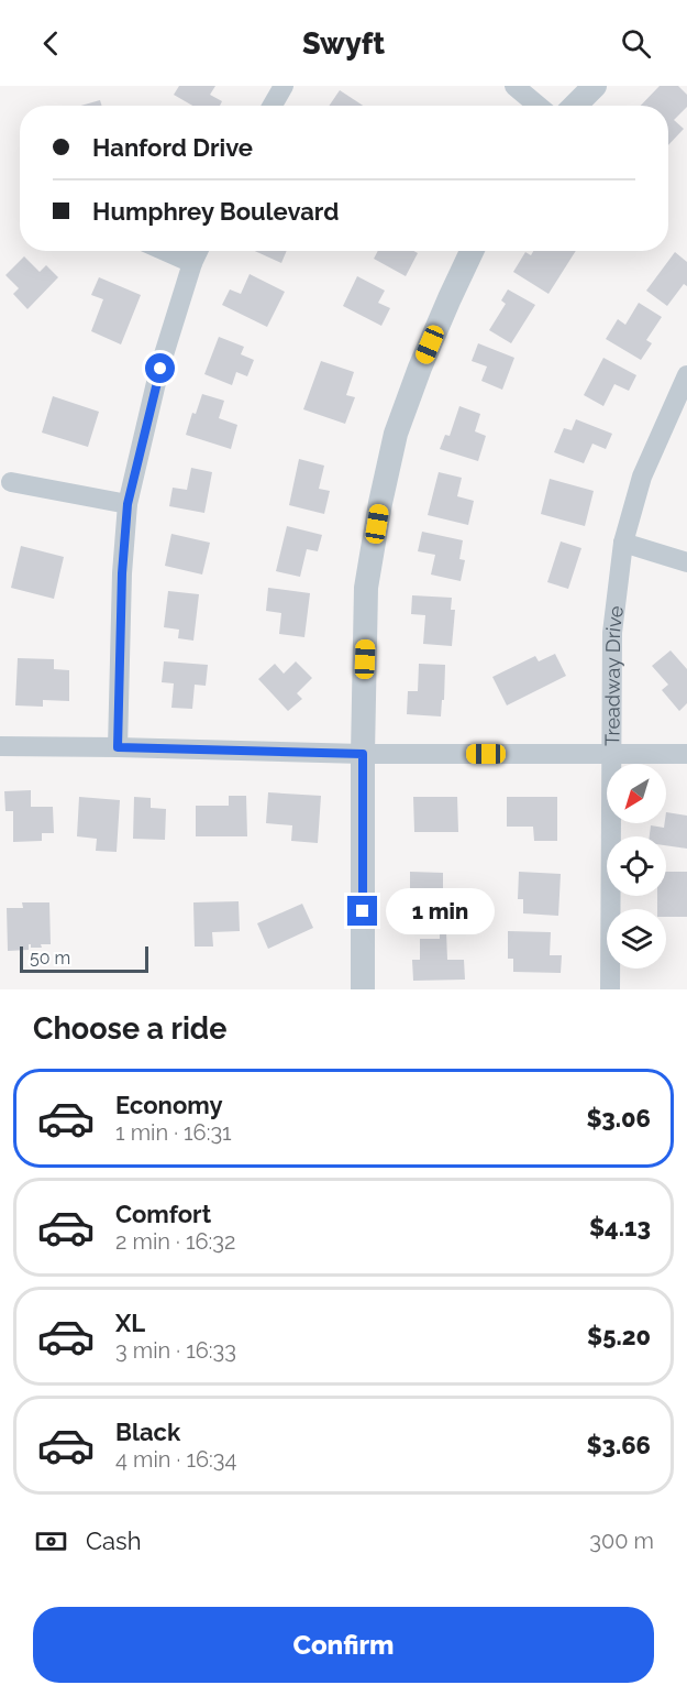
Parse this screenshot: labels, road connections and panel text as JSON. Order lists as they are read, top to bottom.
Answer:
{
  "streets": {
    "street": ["Treadway Drive"]
  },
  "scale_bar": "50 m",
  "north": "bottom left",
  "page": {
    "header": "Swyft",
    "banner": ["Hanford Drive", "Humphrey Boulevard"],
    "bubble": "1 min",
    "scale": "50 m",
    "heading": "Choose a ride",
    "list": [
      {
        "name": "Economy",
        "note": "1 min · 16:31",
        "value": "$3.06"
      },
      {
        "name": "Comfort",
        "note": "2 min · 16:32",
        "value": "$4.13"
      },
      {
        "name": "XL",
        "note": "3 min · 16:33",
        "value": "$5.20"
      },
      {
        "name": "Black",
        "note": "4 min · 16:34",
        "value": "$3.66"
      }
    ],
    "pay": ["Cash", "300 m"],
    "buttons": "Confirm"
  }
}
